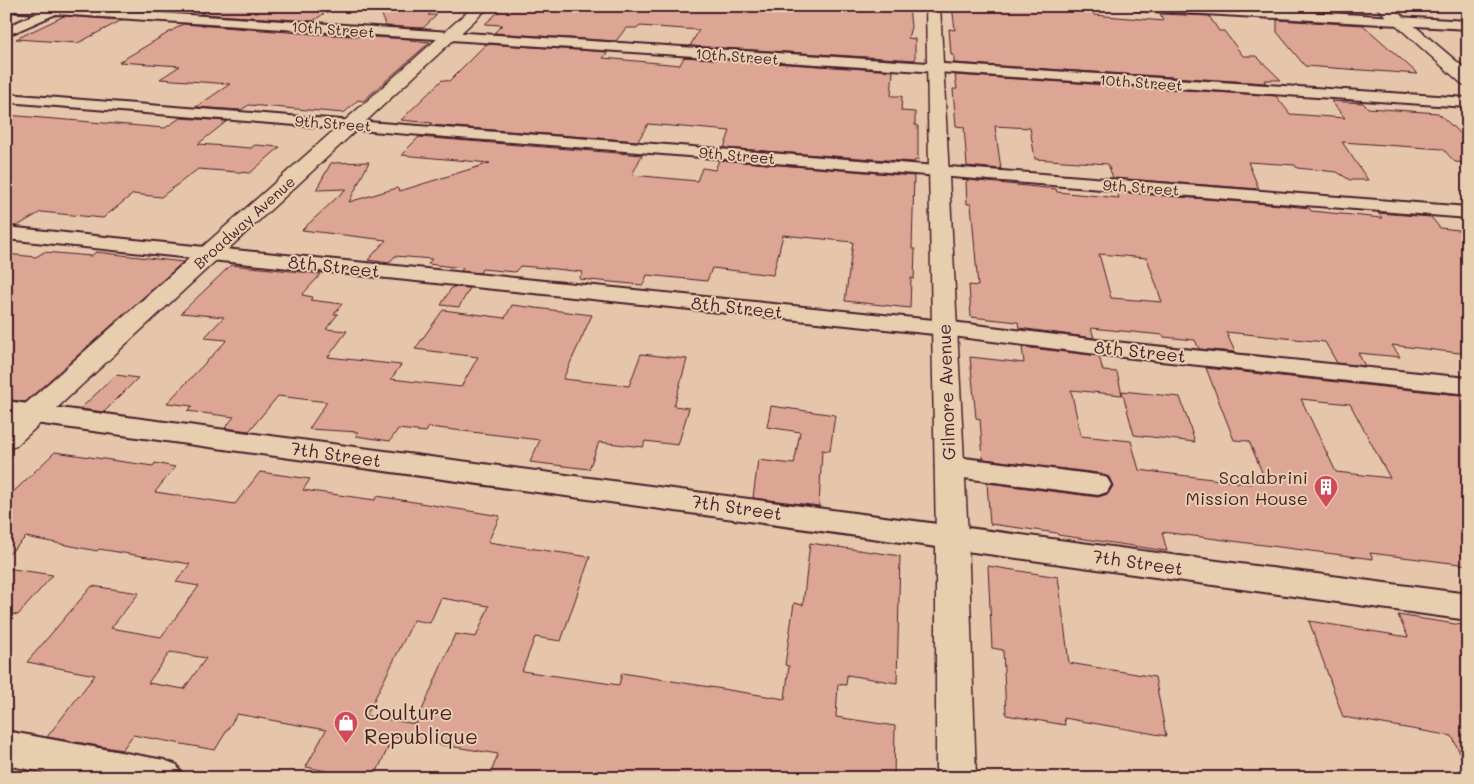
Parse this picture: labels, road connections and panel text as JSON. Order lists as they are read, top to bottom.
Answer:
{
  "streets": {
    "main road": ["Broadway Avenue", "Gilmore Avenue"],
    "street": [
      "10th Street",
      "9th Street",
      "8th Street",
      "7th Street"
    ]
  },
  "crossings": [
    ["10th Street", "Broadway Avenue"],
    ["10th Street", "Gilmore Avenue"],
    ["9th Street", "Broadway Avenue"],
    ["9th Street", "Gilmore Avenue"],
    ["Broadway Avenue", "8th Street"],
    ["Broadway Avenue", "7th Street"],
    ["8th Street", "Gilmore Avenue"],
    ["Gilmore Avenue", "7th Street"]
  ],
  "places": {
    "building": ["Scalabrini Mission House"],
    "shop": ["Coulture Republique"]
  }
}
